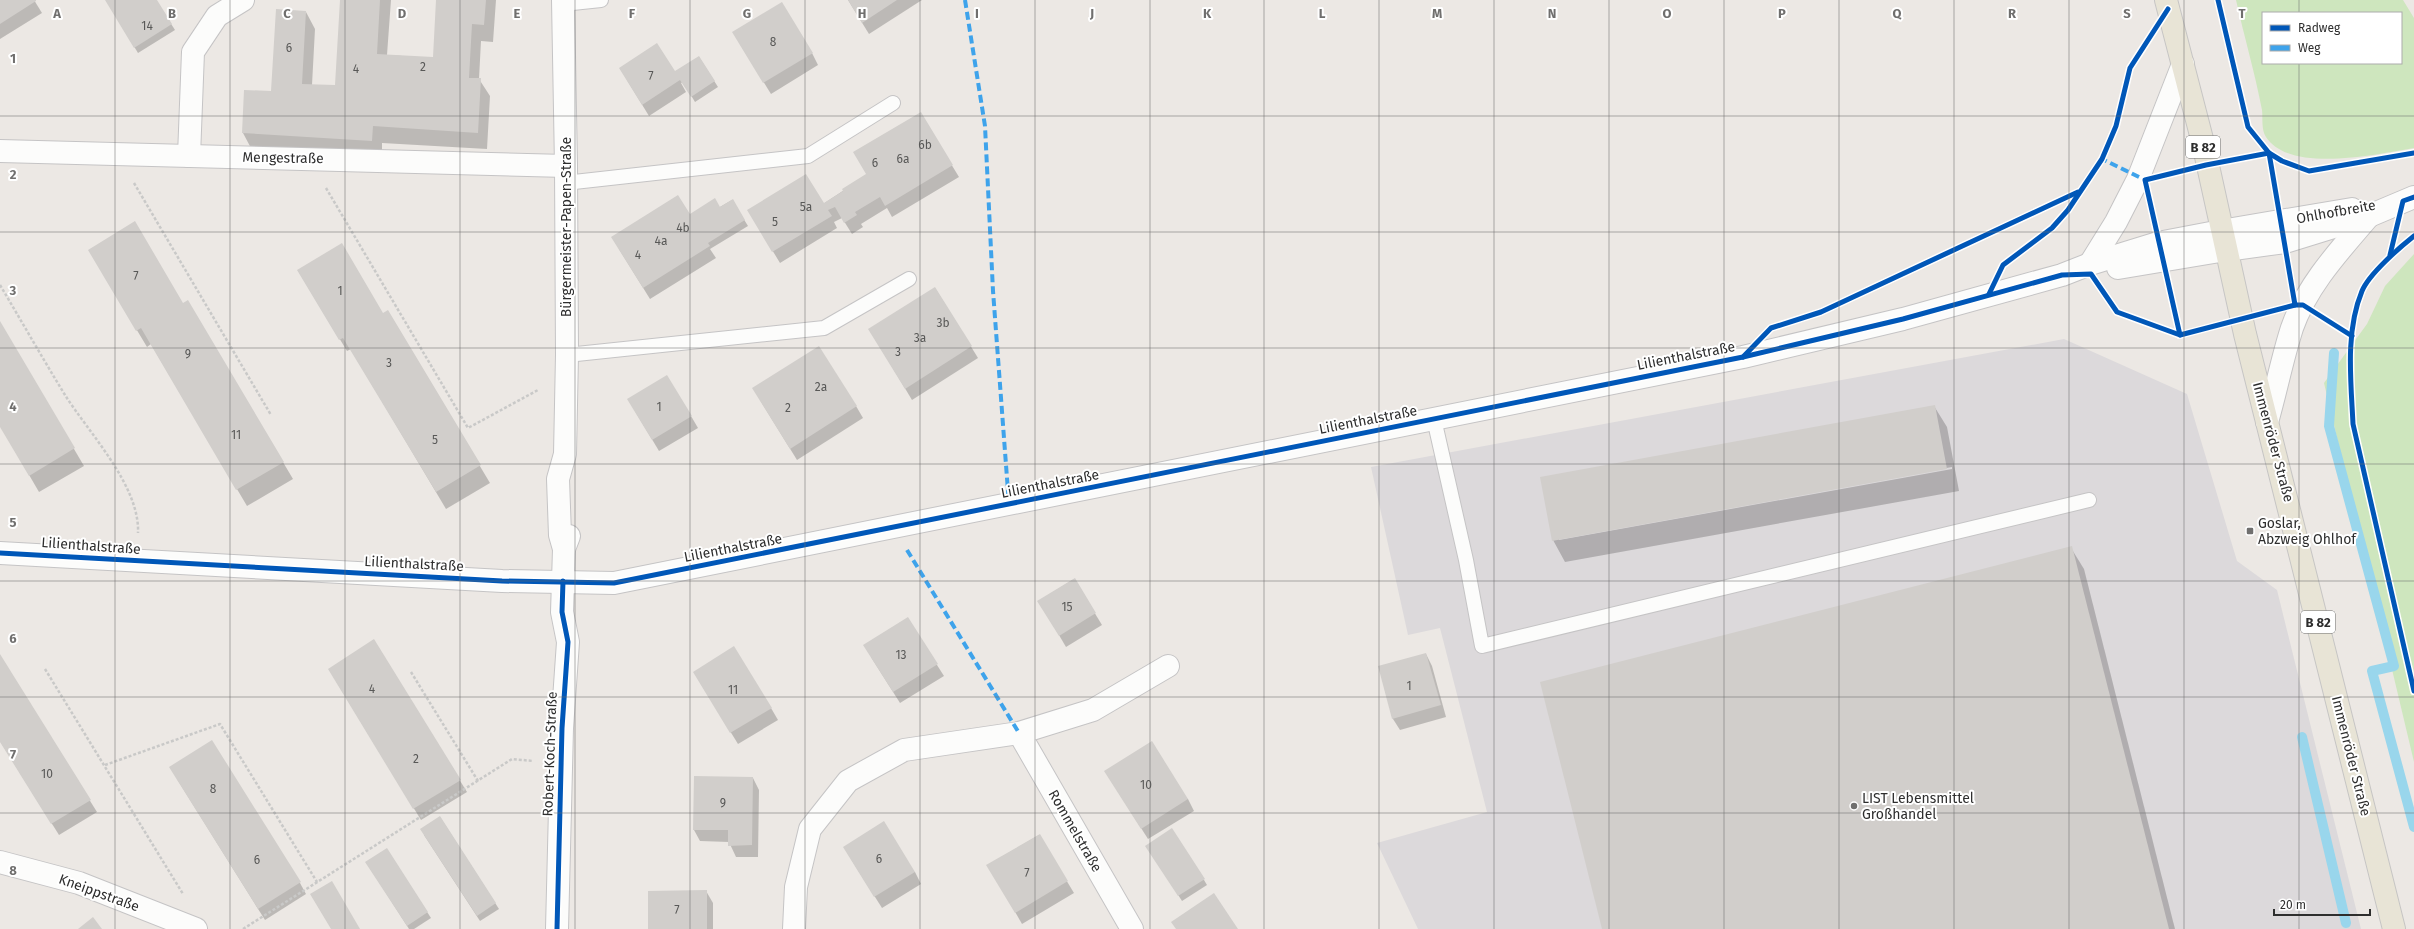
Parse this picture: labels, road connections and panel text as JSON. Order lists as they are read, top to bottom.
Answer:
{
  "streets": {
    "main road": ["B 82", "Immenröder Straße"],
    "street": [
      "Mengestraße",
      "Ohlhofbreite",
      "Bürgermeister-Papen-Straße",
      "Lilienthalstraße",
      "Robert-Koch-Straße",
      "Rommelstraße",
      "Kneippstraße"
    ]
  },
  "crossings": [
    ["Mengestraße", "Bürgermeister-Papen-Straße"],
    ["Ohlhofbreite", "Lilienthalstraße"],
    ["Ohlhofbreite", "Immenröder Straße"],
    ["Bürgermeister-Papen-Straße", "Lilienthalstraße"],
    ["Bürgermeister-Papen-Straße", "Robert-Koch-Straße"],
    ["Lilienthalstraße", "Immenröder Straße"],
    ["Lilienthalstraße", "Robert-Koch-Straße"]
  ],
  "places": {
    "transit": ["Goslar, Abzweig Ohlhof"],
    "other": ["LIST Lebensmittel Großhandel"]
  },
  "house_numbers": [
    "14",
    "8",
    "6",
    "2",
    "4",
    "7",
    "6b",
    "6a",
    "6",
    "5a",
    "5",
    "4b",
    "4a",
    "4",
    "7",
    "1",
    "3b",
    "3a",
    "3",
    "9",
    "3",
    "2a",
    "1",
    "2",
    "11",
    "5",
    "15",
    "13",
    "1",
    "4",
    "11",
    "2",
    "10",
    "10",
    "8",
    "9",
    "6",
    "6",
    "7",
    "7"
  ],
  "legend": ["Radweg", "Weg"],
  "scale_bar": "20 m",
  "grid": {
    "columns": [
      "A",
      "B",
      "C",
      "D",
      "E",
      "F",
      "G",
      "H",
      "I",
      "J",
      "K",
      "L",
      "M",
      "N",
      "O",
      "P",
      "Q",
      "R",
      "S",
      "T"
    ],
    "rows": [
      "1",
      "2",
      "3",
      "4",
      "5",
      "6",
      "7",
      "8"
    ]
  }
}
